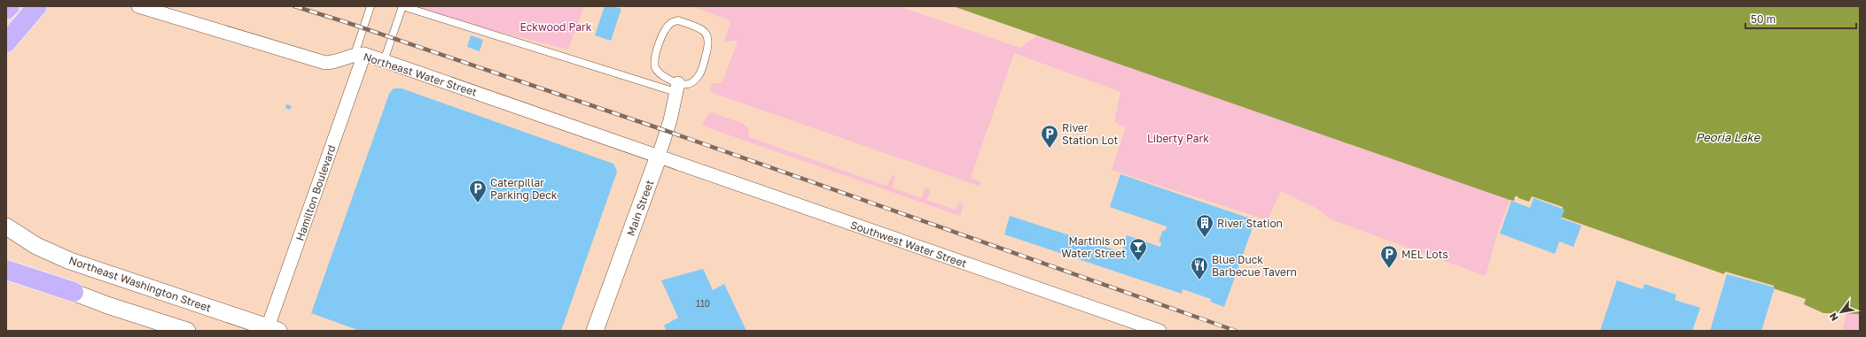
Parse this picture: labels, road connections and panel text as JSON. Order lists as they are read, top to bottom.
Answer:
{
  "streets": {
    "street": [
      "Northeast Water Street",
      "Hamilton Boulevard",
      "Main Street",
      "Southwest Water Street",
      "Northeast Washington Street"
    ]
  },
  "crossings": [
    ["Northeast Water Street", "Hamilton Boulevard"],
    ["Northeast Water Street", "Main Street"],
    ["Northeast Water Street", "Southwest Water Street"],
    ["Hamilton Boulevard", "Northeast Washington Street"],
    ["Main Street", "Southwest Water Street"]
  ],
  "water": ["Peoria Lake"],
  "parks": ["Eckwood Park", "Liberty Park"],
  "places": {
    "parking": ["River Station Lot", "Caterpillar Parking Deck", "MEL Lots"],
    "building": ["River Station"],
    "bar": ["Martinis on Water Street"],
    "restaurant": ["Blue Duck Barbecue Tavern"]
  },
  "house_numbers": ["110"],
  "scale_bar": "50 m",
  "north": "bottom left"
}
